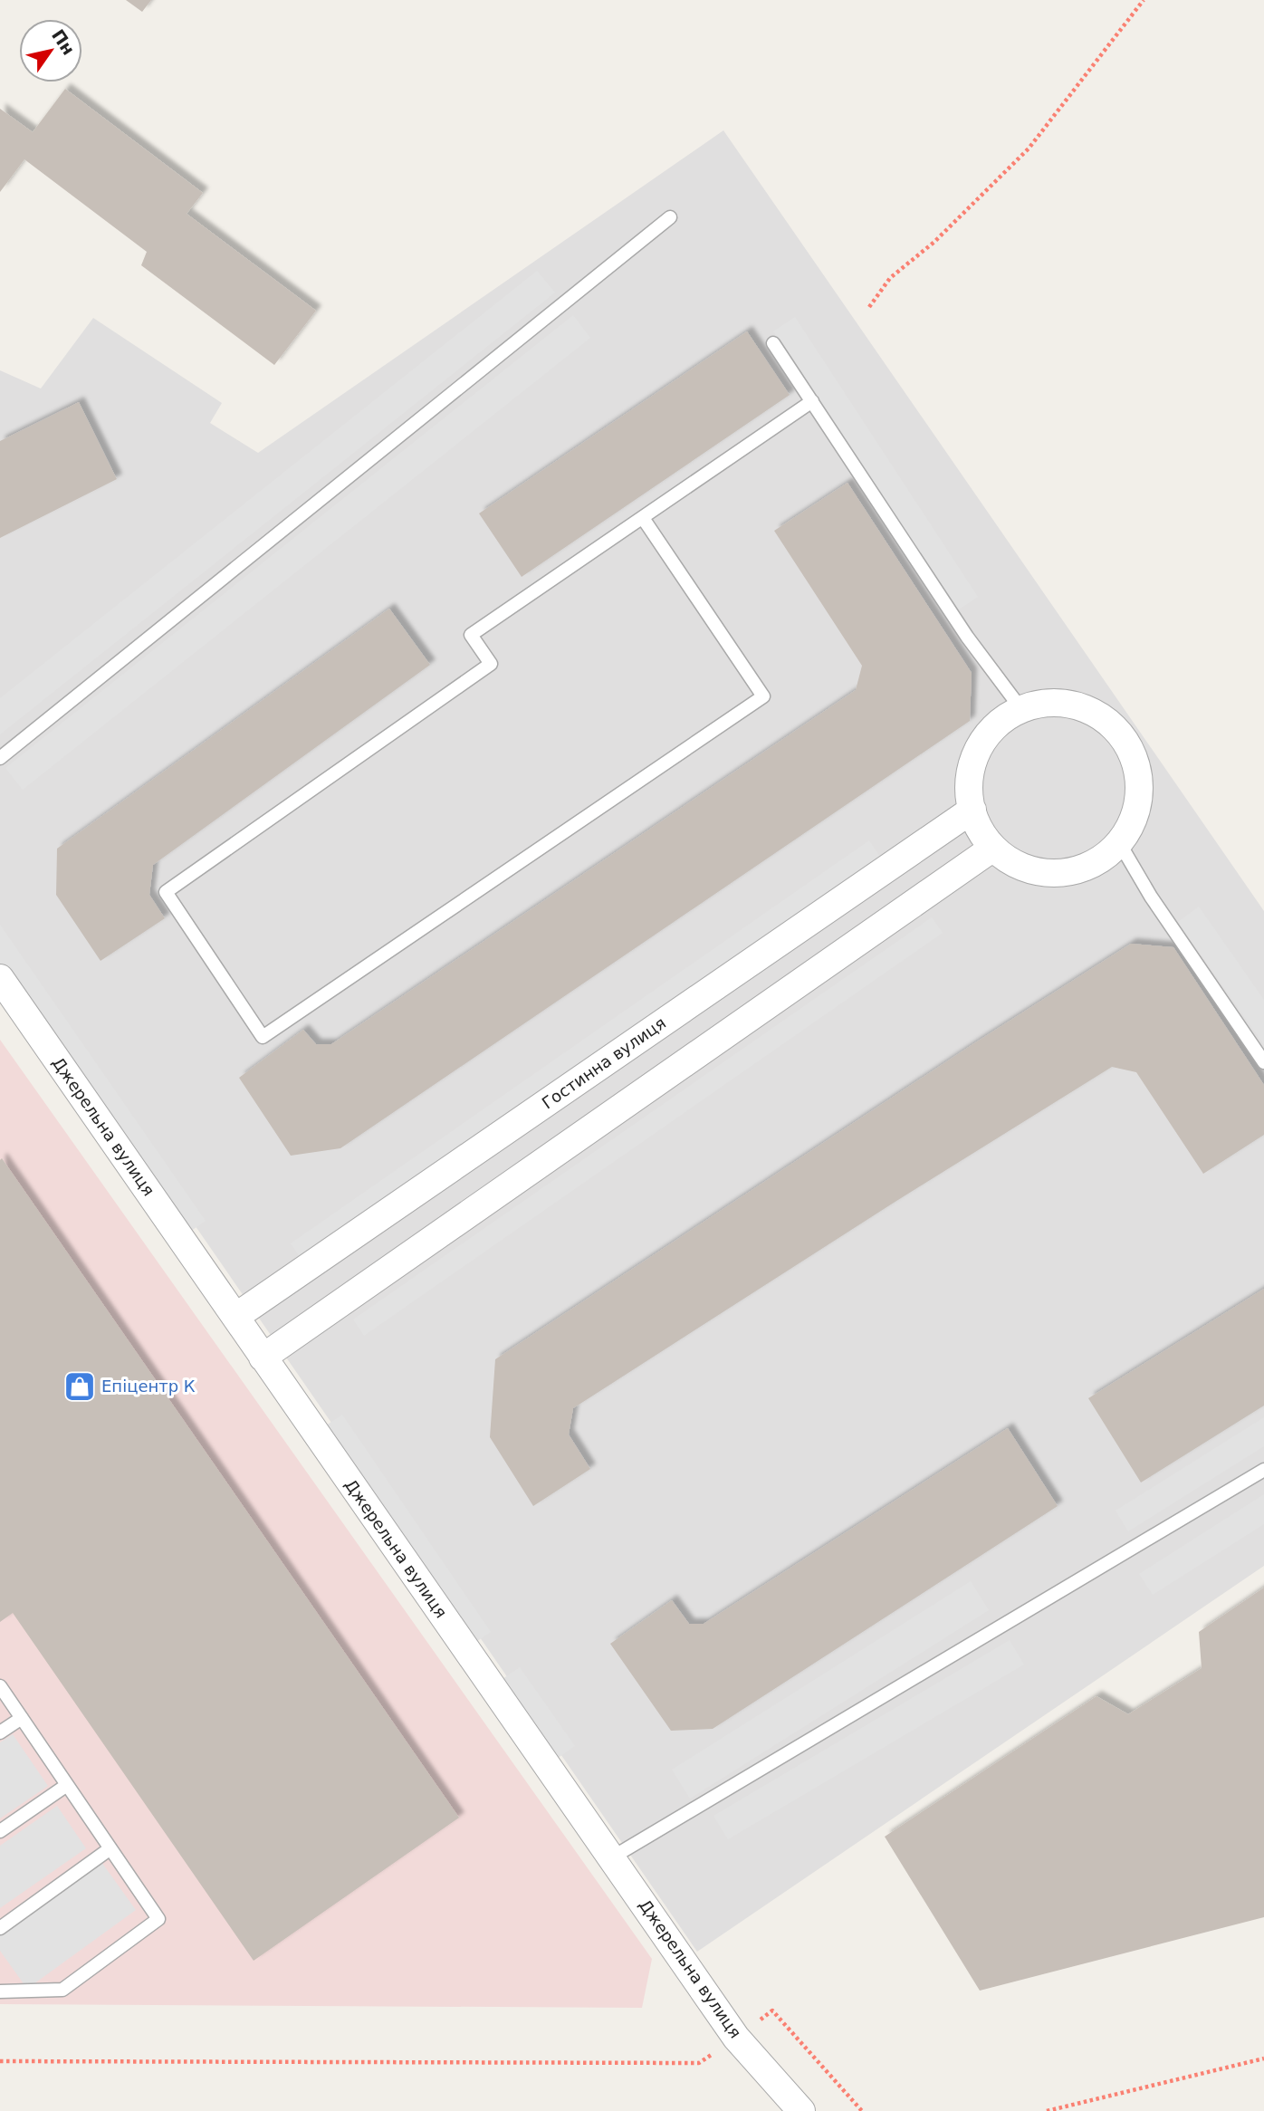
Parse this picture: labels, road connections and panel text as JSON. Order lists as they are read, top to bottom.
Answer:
{
  "streets": {
    "street": ["Гостинна вулиця", "Джерельна вулиця"]
  },
  "crossings": [
    ["Гостинна вулиця", "Джерельна вулиця"]
  ],
  "places": {
    "shop": ["Епіцентр К"]
  },
  "north": "top right"
}
